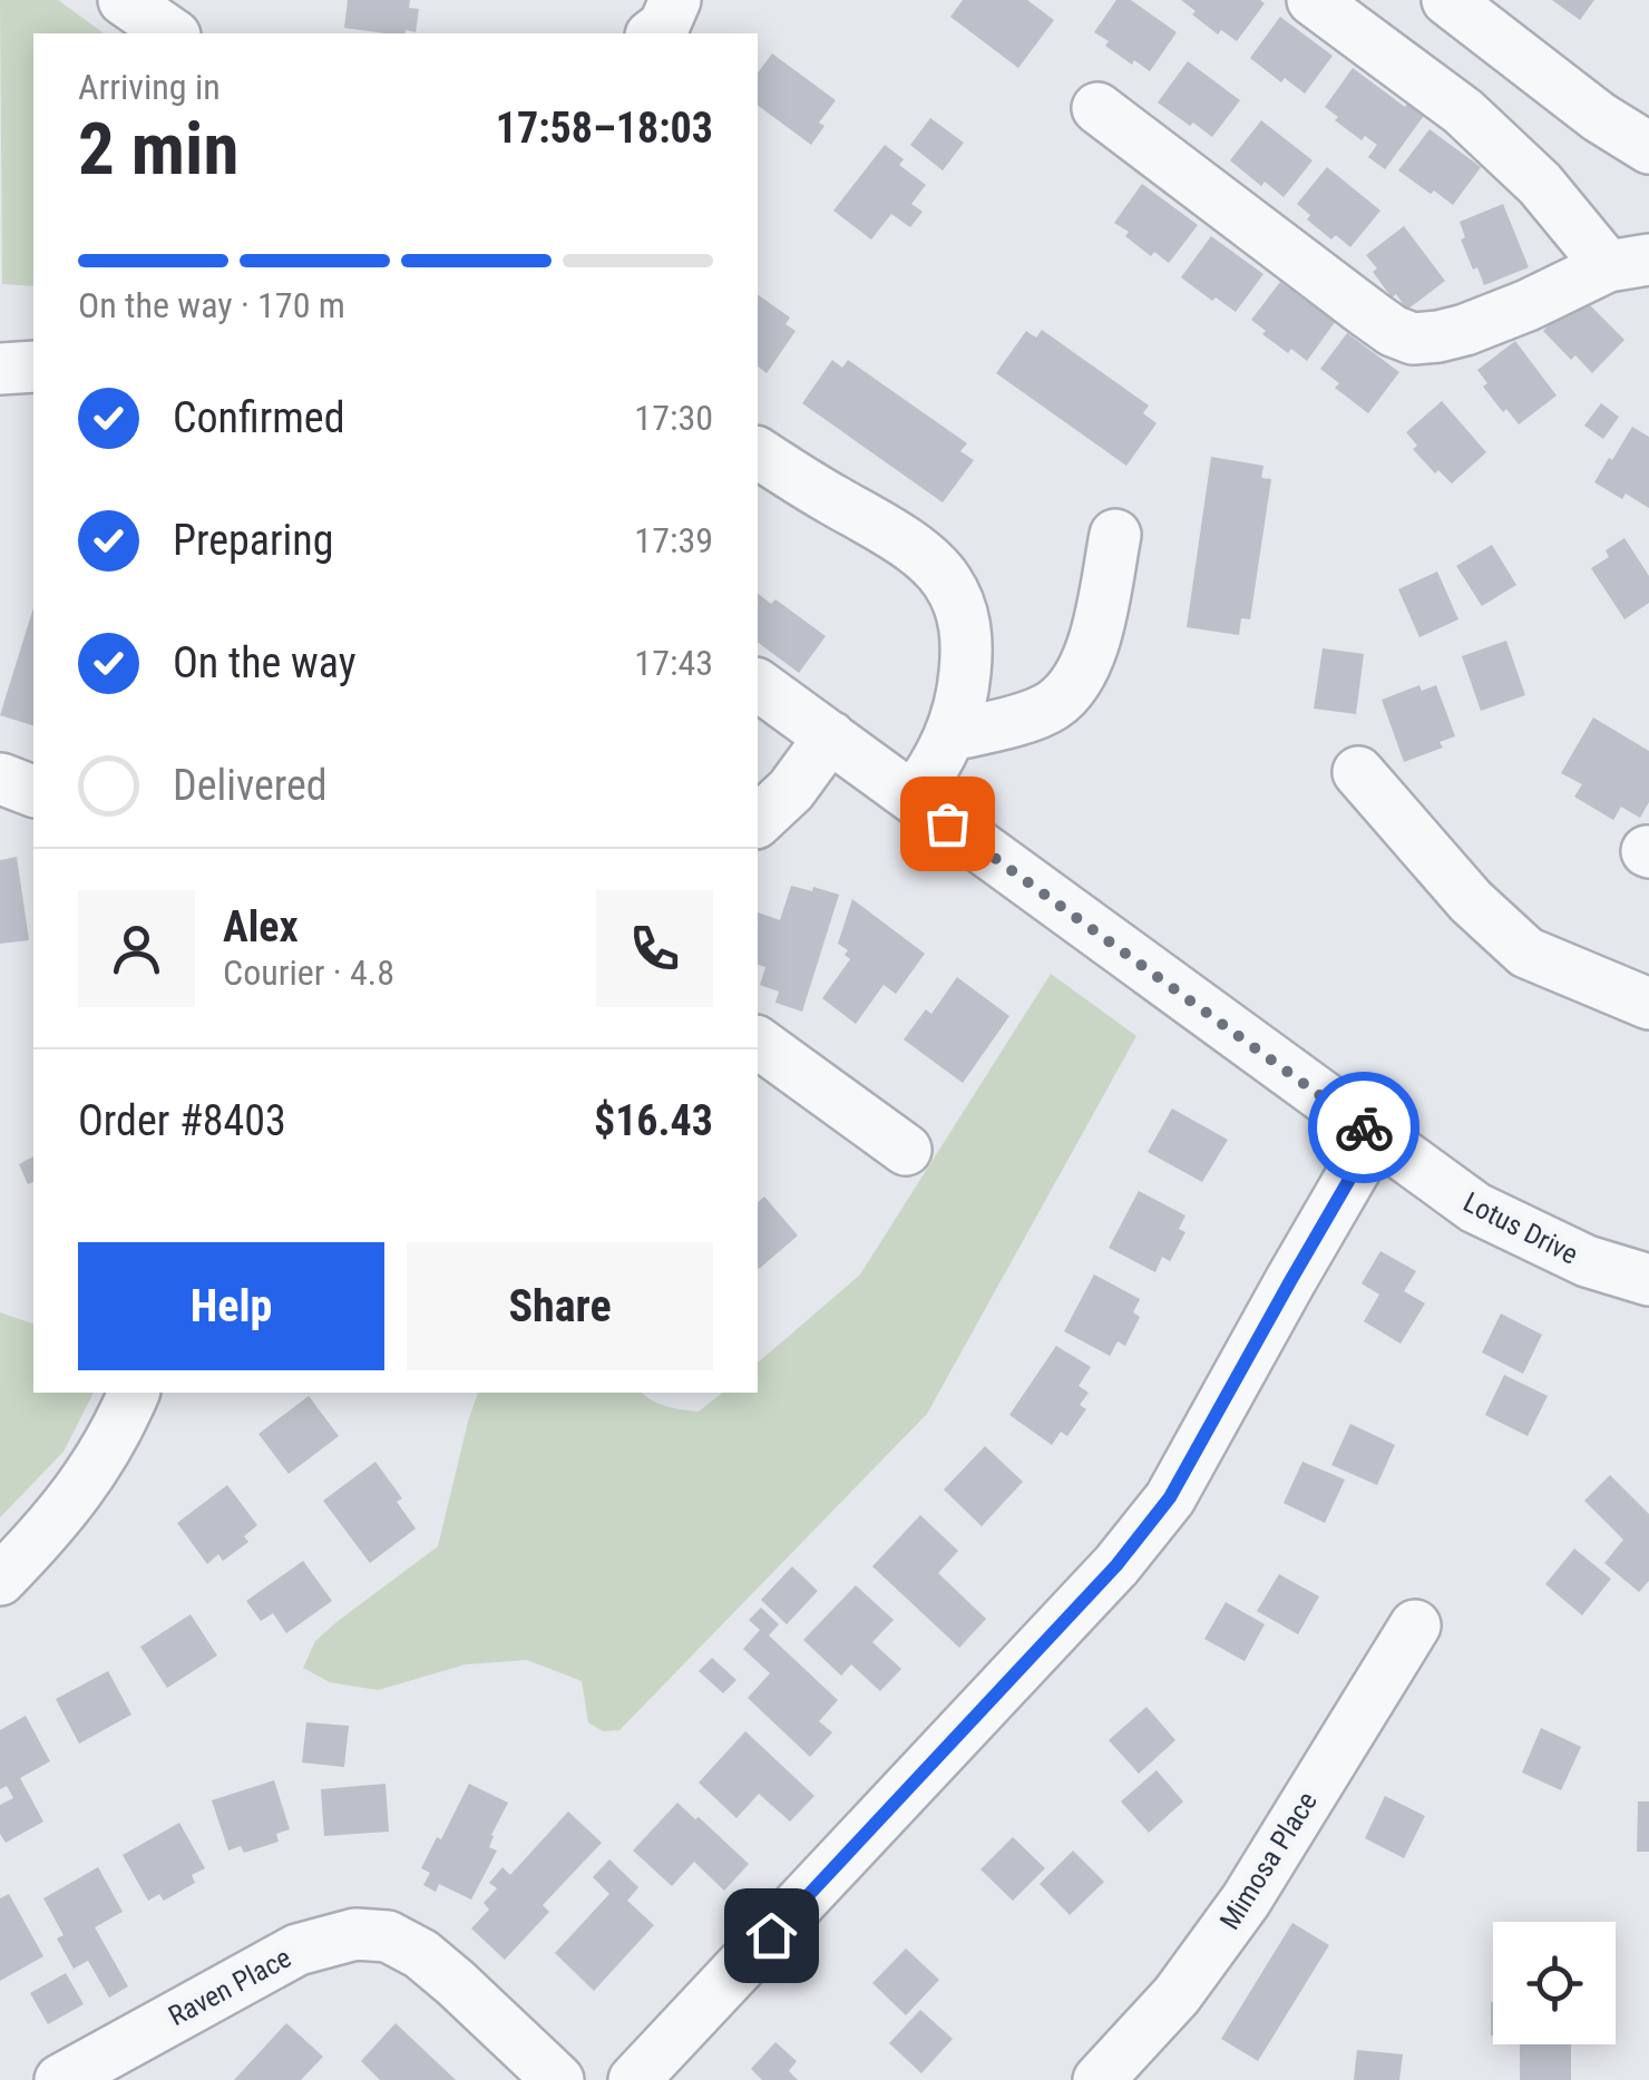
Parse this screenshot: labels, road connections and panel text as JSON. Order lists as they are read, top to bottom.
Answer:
{
  "streets": {
    "street": ["Lotus Drive", "Mimosa Place", "Raven Place"]
  },
  "page": {
    "heading": ["2 min", "Arriving in", "17:58–18:03"],
    "panel": [
      "Alex",
      "Courier · 4.8",
      "Order #8403",
      "$16.43"
    ],
    "bar": "On the way · 170 m",
    "list": [
      ["Confirmed", "17:30"],
      ["Preparing", "17:39"],
      ["On the way", "17:43"],
      "Delivered"
    ],
    "buttons": ["Help", "Share"]
  }
}
